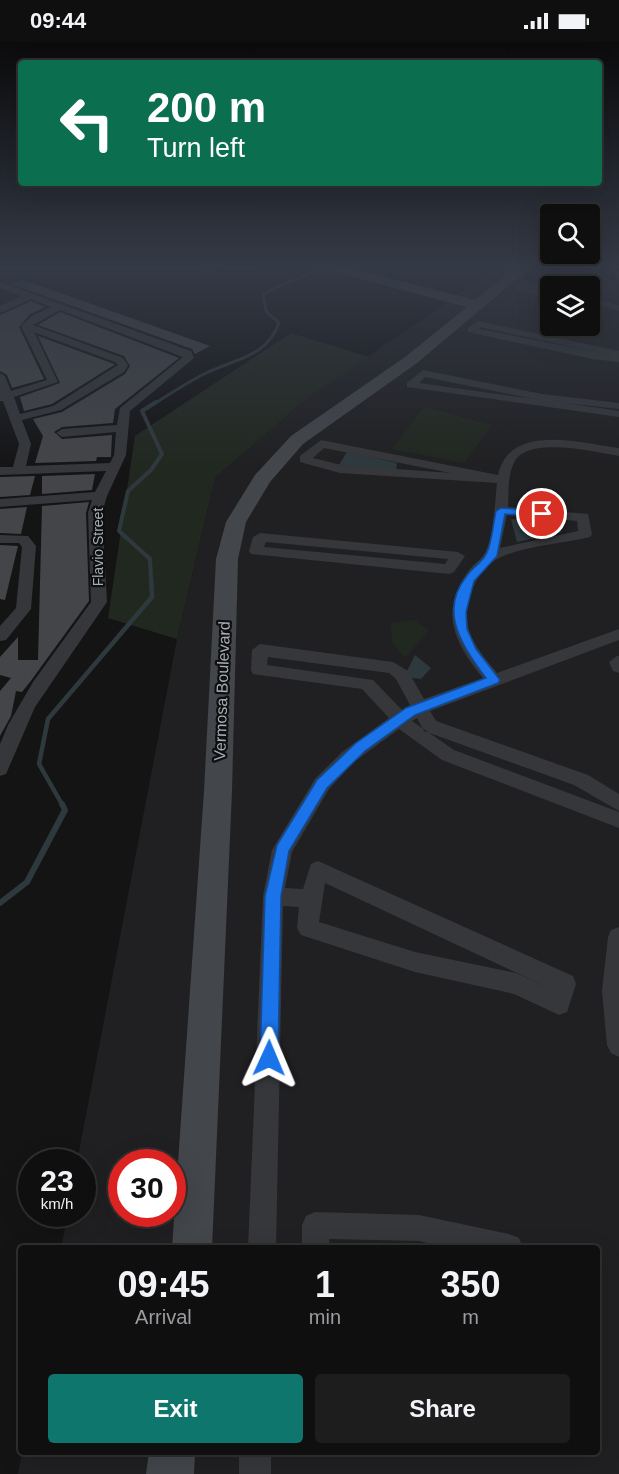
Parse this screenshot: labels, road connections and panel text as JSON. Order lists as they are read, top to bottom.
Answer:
{
  "streets": {
    "main road": ["Vermosa Boulevard"],
    "street": ["Flavio Street"]
  },
  "page": {
    "status": "09:44",
    "turn": ["200 m", "Turn left"],
    "speed": "23 km/h",
    "limit": "30",
    "eta": [
      "09:45",
      "Arrival",
      "1",
      "min",
      "350",
      "m"
    ],
    "buttons": ["Exit", "Share"]
  }
}
